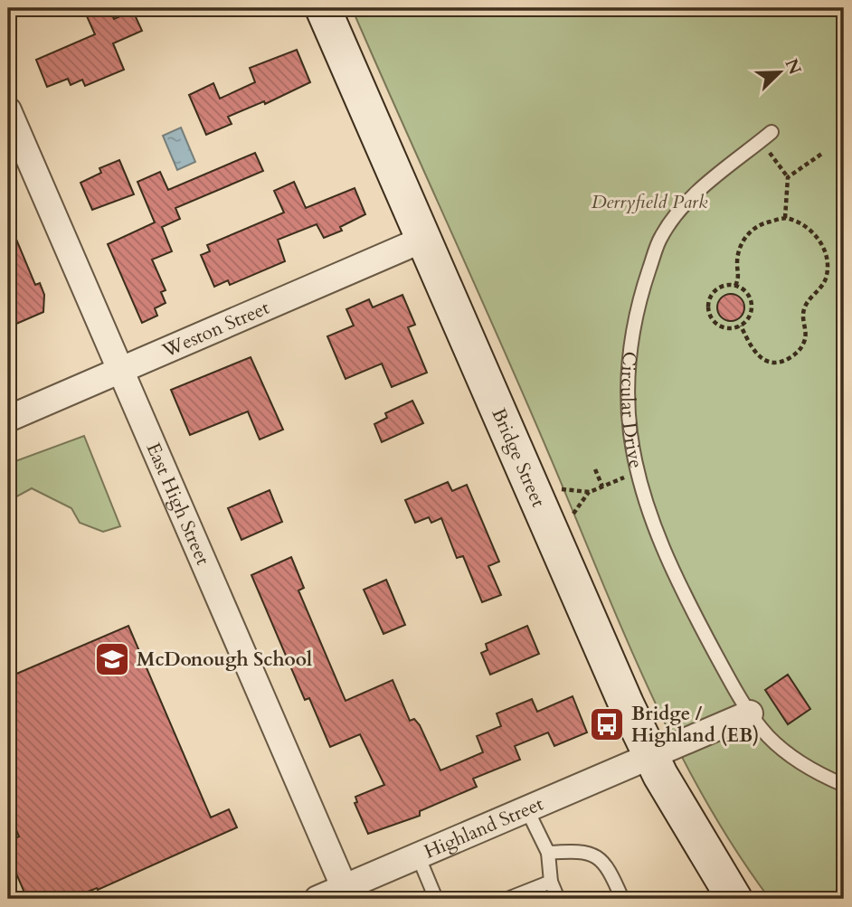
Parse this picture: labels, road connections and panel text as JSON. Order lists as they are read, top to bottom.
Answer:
{
  "streets": {
    "main road": ["Bridge Street"],
    "street": ["Weston Street", "East High Street", "Highland Street"],
    "lane": ["Circular Drive"]
  },
  "crossings": [
    ["Weston Street", "Bridge Street"],
    ["Weston Street", "East High Street"],
    ["Bridge Street", "Highland Street"],
    ["East High Street", "Highland Street"]
  ],
  "parks": ["Derryfield Park"],
  "places": {
    "school or university": ["McDonough School"],
    "bus stop": ["Bridge / Highland (EB)"]
  },
  "north": "top right"
}
